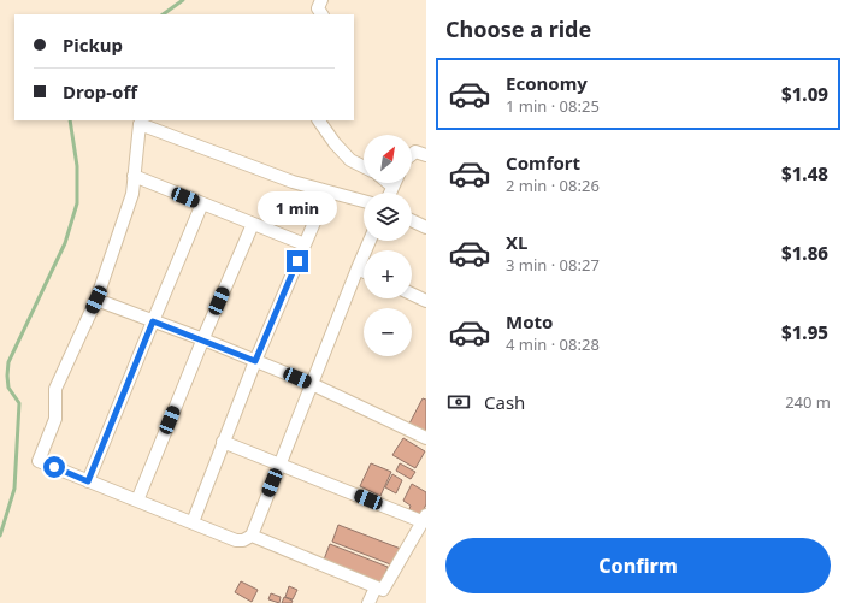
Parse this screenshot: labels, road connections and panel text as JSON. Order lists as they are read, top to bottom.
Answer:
{
  "north": "top right",
  "page": {
    "heading": "Choose a ride",
    "banner": ["Pickup", "Drop-off"],
    "list": [
      {
        "name": "Economy",
        "note": "1 min · 08:25",
        "value": "$1.09"
      },
      {
        "name": "Comfort",
        "note": "2 min · 08:26",
        "value": "$1.48"
      },
      {
        "name": "XL",
        "note": "3 min · 08:27",
        "value": "$1.86"
      },
      {
        "name": "Moto",
        "note": "4 min · 08:28",
        "value": "$1.95"
      }
    ],
    "map_buttons": ["+", "−"],
    "bubble": "1 min",
    "pay": ["Cash", "240 m"],
    "buttons": "Confirm"
  }
}
